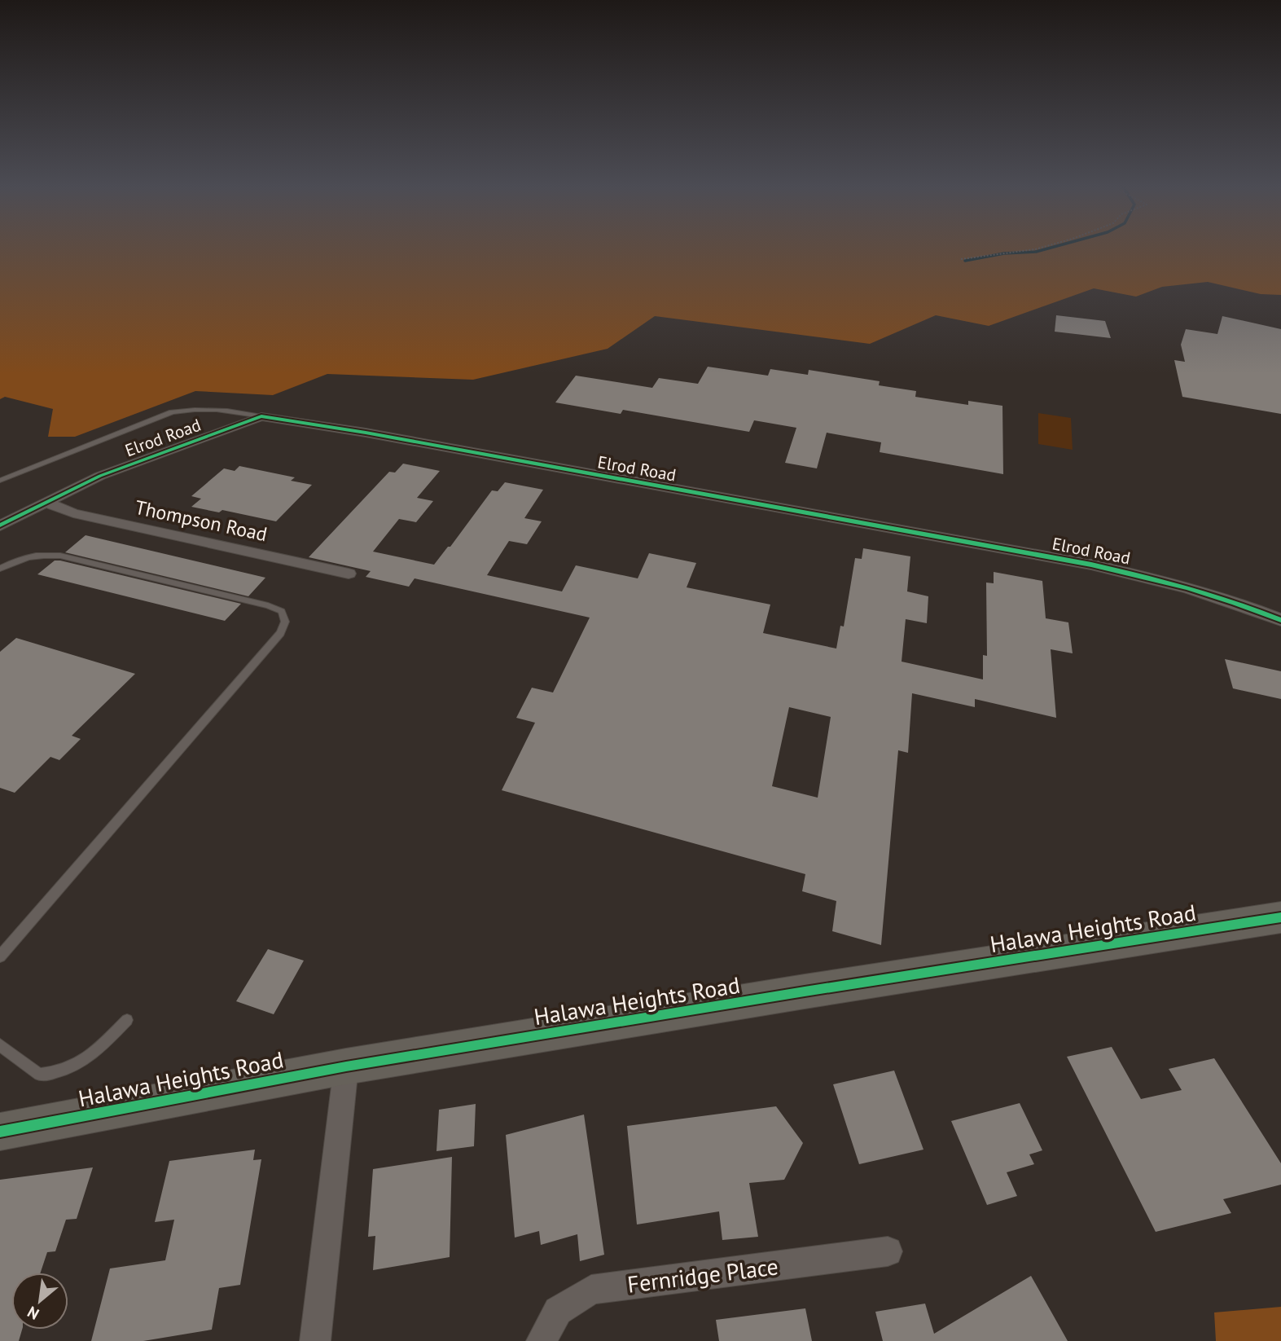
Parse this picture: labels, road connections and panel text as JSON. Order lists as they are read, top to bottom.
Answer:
{
  "streets": {
    "street": [
      "Elrod Road",
      "Thompson Road",
      "Halawa Heights Road",
      "Fernridge Place"
    ]
  },
  "crossings": [
    ["Elrod Road", "Thompson Road"]
  ],
  "north": "bottom left"
}
